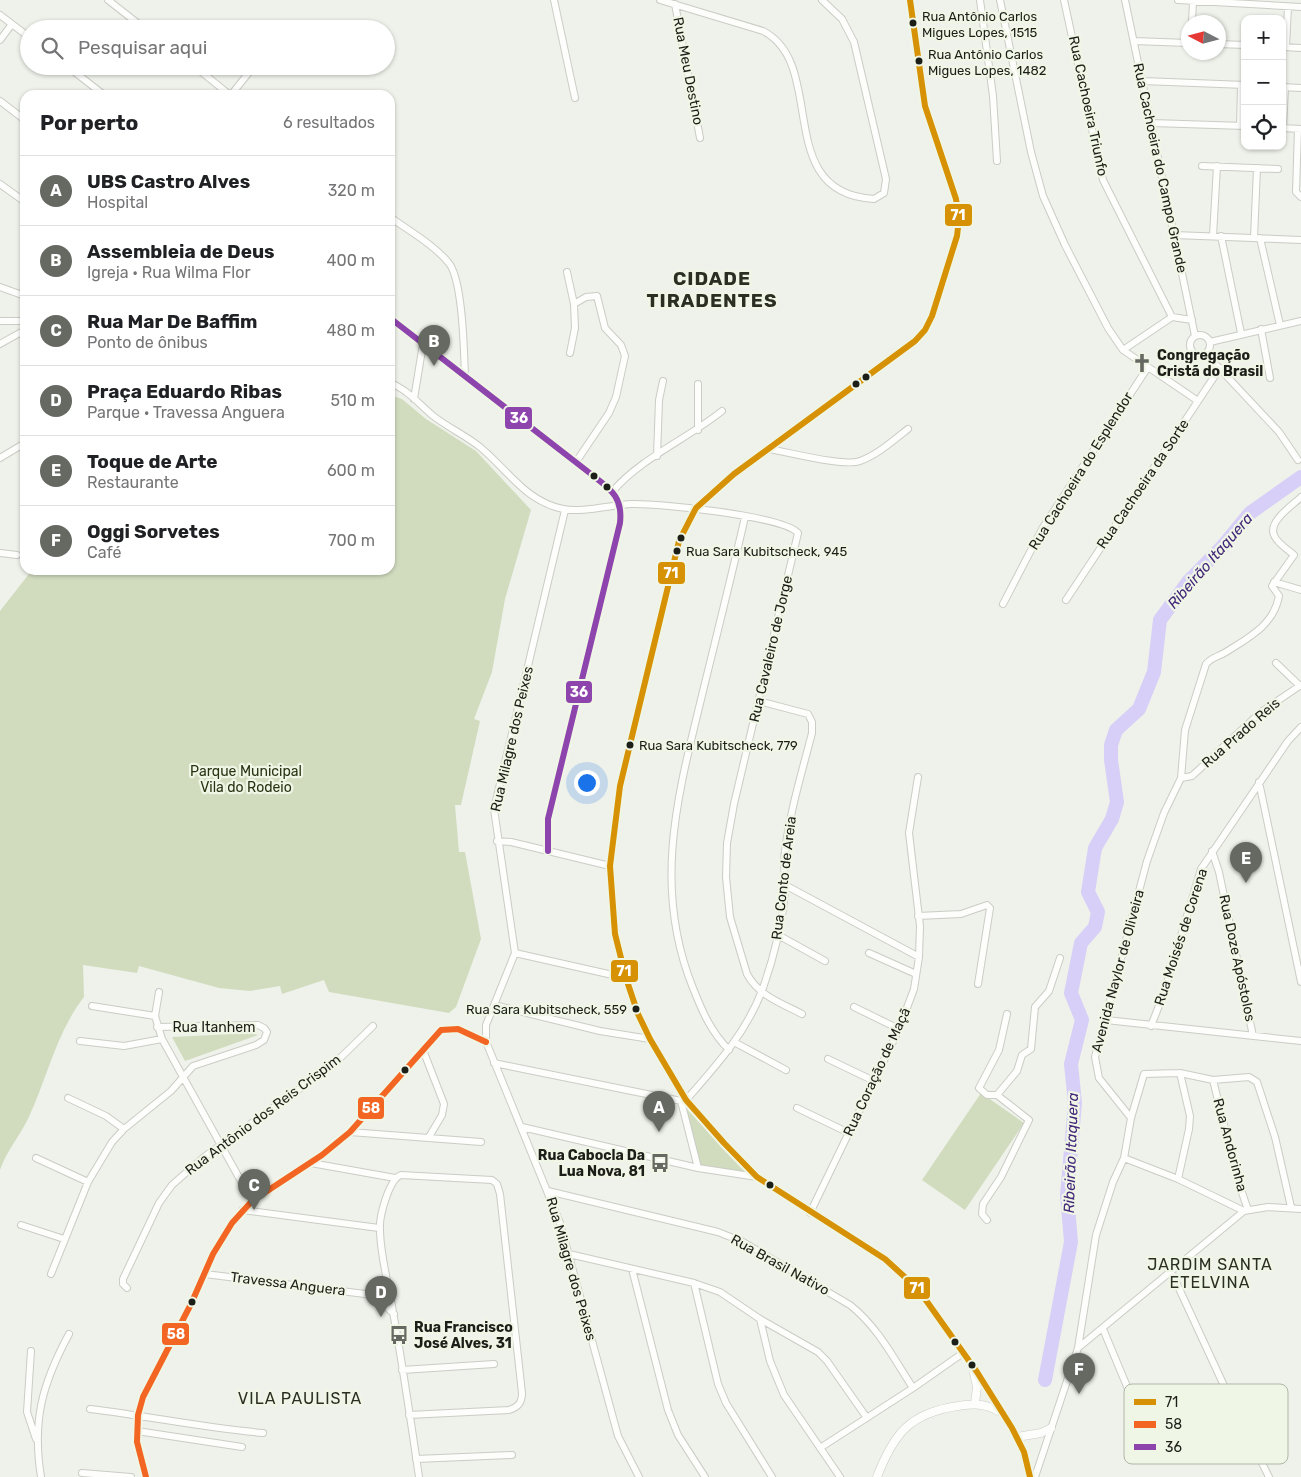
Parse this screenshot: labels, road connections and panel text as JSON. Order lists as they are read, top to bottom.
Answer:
{
  "streets": {
    "street": [
      "Rua Meu Destino",
      "Rua Cachoeira Triunfo",
      "Rua Cachoeira do Campo Grande",
      "Rua Cachoeira do Esplendor",
      "Rua Cachoeira da Sorte",
      "Rua Cavaleiro de Jorge",
      "Rua Prado Reis",
      "Rua Milagre dos Peixes",
      "Rua Conto de Areia",
      "Rua Moisés de Corena",
      "Rua Doze Apóstolos",
      "Avenida Naylor de Oliveira",
      "Rua Itanhem",
      "Rua Coração de Maçã",
      "Rua Antônio dos Reis Crispim",
      "Rua Andorinha",
      "Rua Brasil Nativo",
      "Travessa Anguera"
    ]
  },
  "crossings": [
    ["Rua Cavaleiro de Jorge", "Rua Milagre dos Peixes"],
    ["Rua Cavaleiro de Jorge", "Rua Conto de Areia"],
    ["Rua Prado Reis", "Avenida Naylor de Oliveira"],
    ["Rua Milagre dos Peixes", "Rua Brasil Nativo"],
    ["Rua Moisés de Corena", "Rua Doze Apóstolos"]
  ],
  "districts": ["CIDADE TIRADENTES", "JARDIM SANTA ETELVINA", "VILA PAULISTA"],
  "water": ["Ribeirão Itaquera"],
  "parks": ["Parque Municipal Vila do Rodeio"],
  "places": {
    "other": [
      "Rua Antônio Carlos Migues Lopes, 1515",
      "Rua Antônio Carlos Migues Lopes, 1482",
      "Rua Sara Kubitscheck, 945",
      "Rua Sara Kubitscheck, 779",
      "Rua Sara Kubitscheck, 559"
    ],
    "church": ["Congregação Cristã do Brasil"],
    "bus stop": ["Rua Cabocla Da Lua Nova, 81", "Rua Francisco José Alves, 31"]
  },
  "lines": ["transit line 71", "transit line 36", "transit line 58"],
  "legend": ["71", "58", "36"],
  "north": "left",
  "page": {
    "map_buttons": ["+", "−"],
    "search": "Pesquisar aqui",
    "heading": ["Por perto", "6 resultados"],
    "list": [
      {
        "mark": "A",
        "name": "UBS Castro Alves",
        "note": "Hospital",
        "value": "320 m"
      },
      {
        "mark": "B",
        "name": "Assembleia de Deus",
        "note": "Igreja · Rua Wilma Flor",
        "value": "400 m"
      },
      {
        "mark": "C",
        "name": "Rua Mar De Baffim",
        "note": "Ponto de ônibus",
        "value": "480 m"
      },
      {
        "mark": "D",
        "name": "Praça Eduardo Ribas",
        "note": "Parque · Travessa Anguera",
        "value": "510 m"
      },
      {
        "mark": "E",
        "name": "Toque de Arte",
        "note": "Restaurante",
        "value": "600 m"
      },
      {
        "mark": "F",
        "name": "Oggi Sorvetes",
        "note": "Café",
        "value": "700 m"
      }
    ],
    "pins": [
      "B",
      "E",
      "A",
      "C",
      "D",
      "F"
    ]
  }
}
